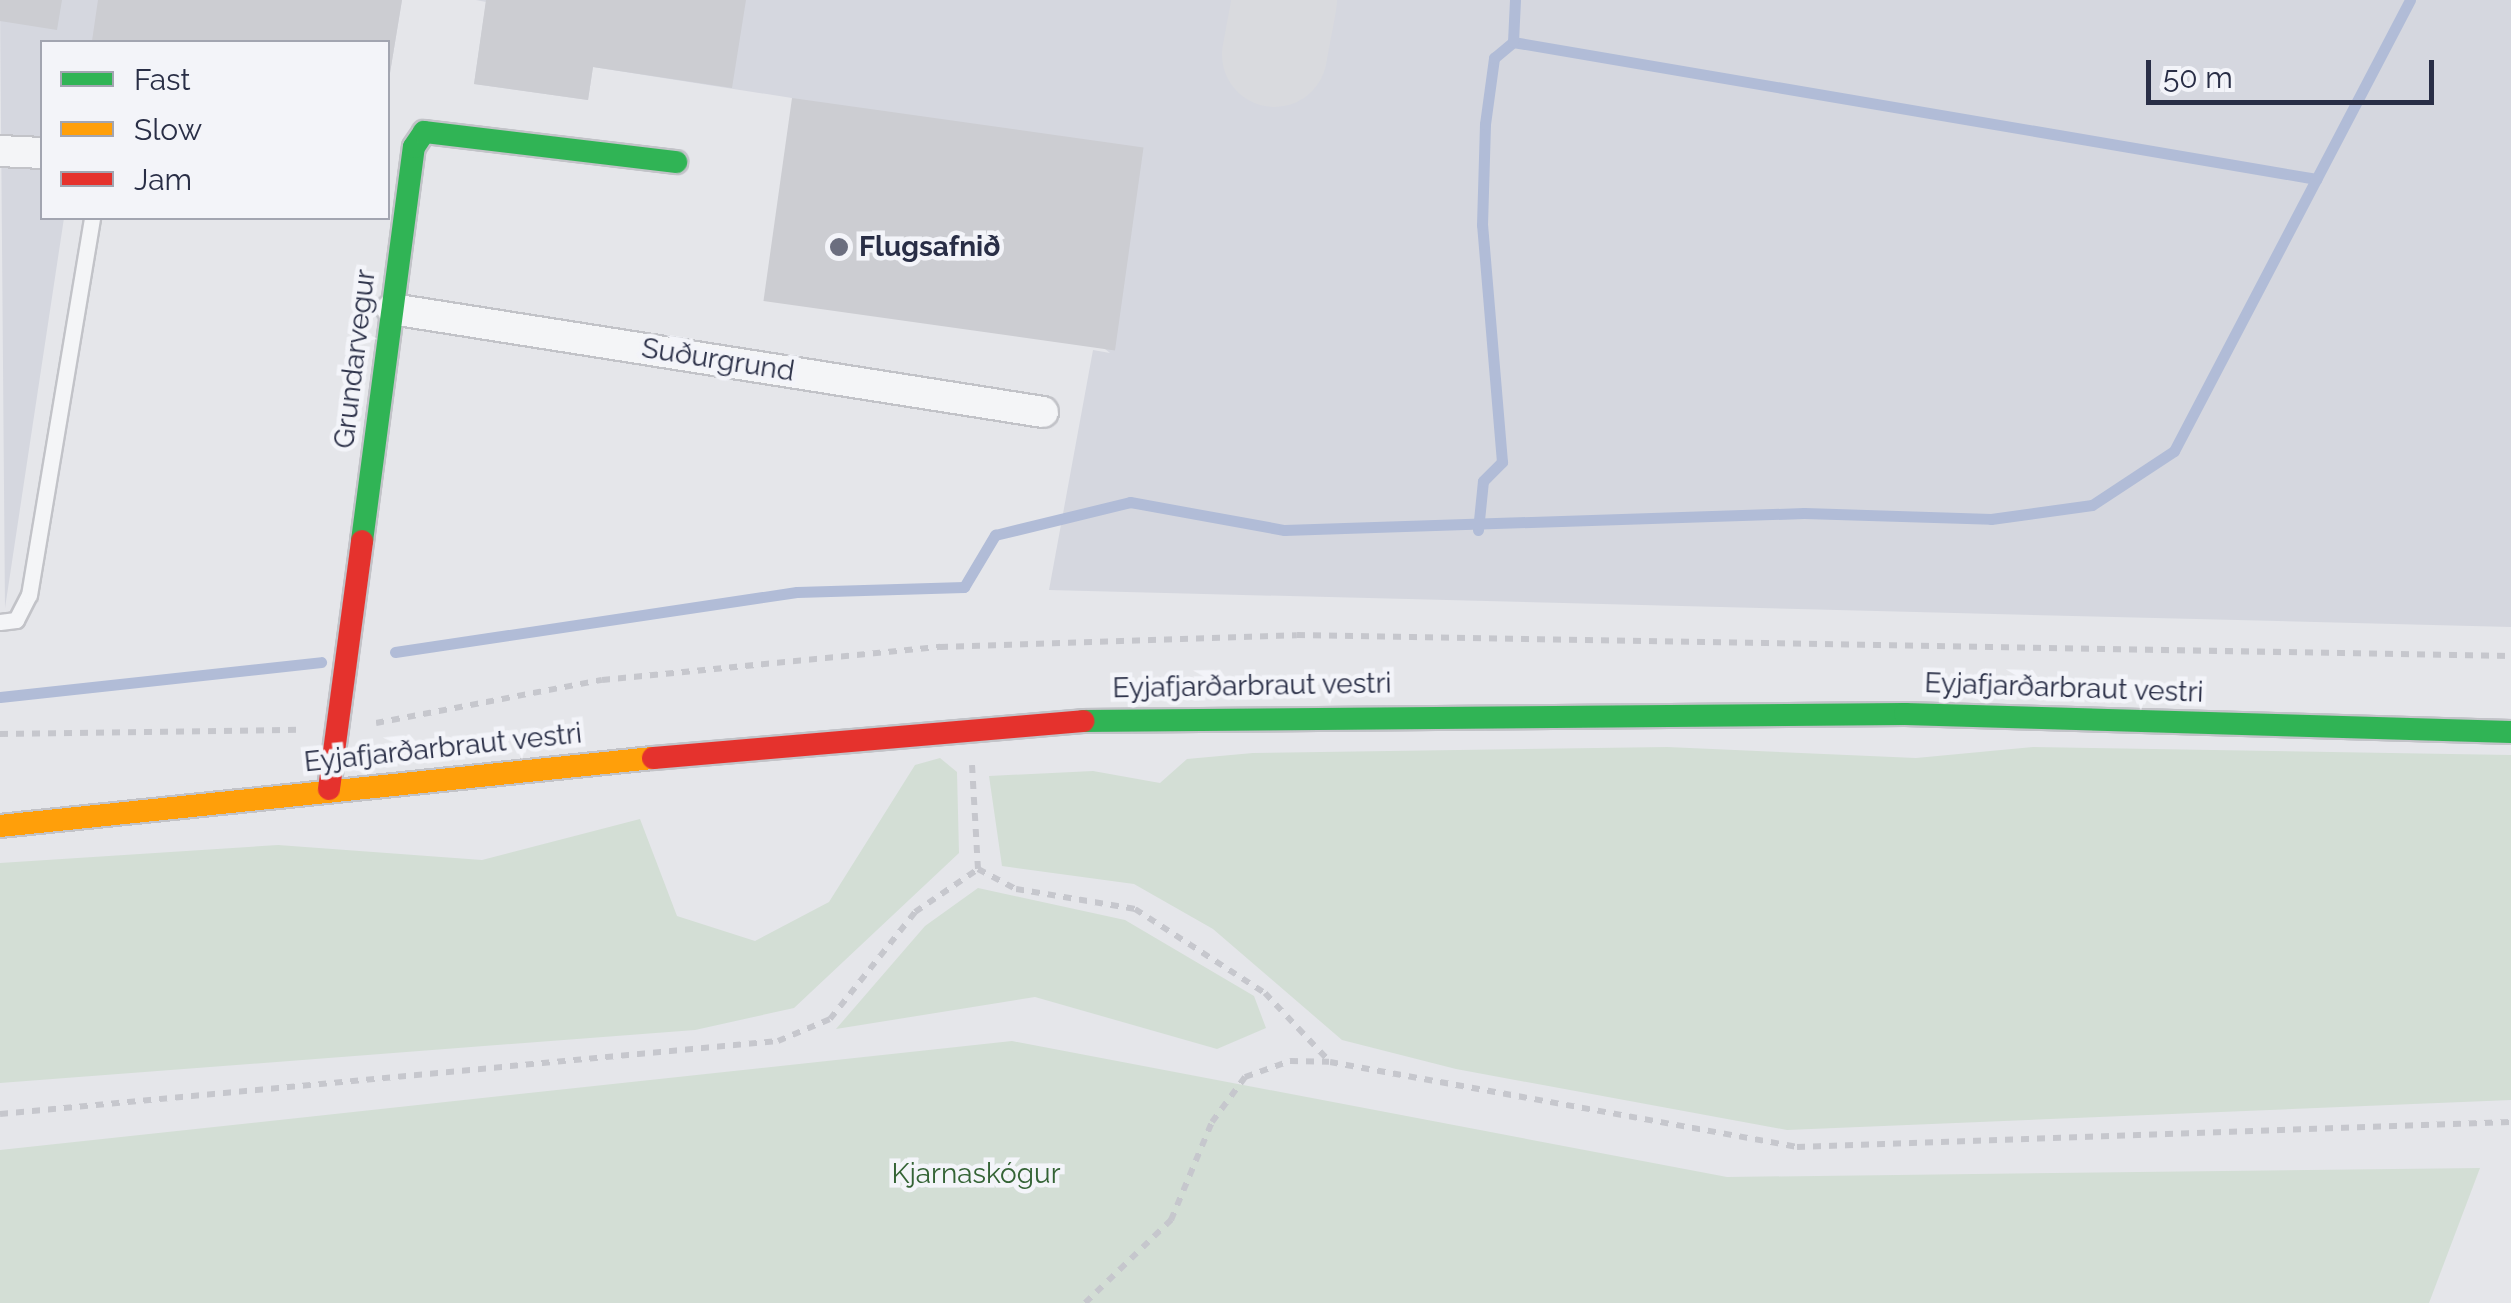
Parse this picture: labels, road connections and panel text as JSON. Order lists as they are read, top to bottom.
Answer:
{
  "streets": {
    "main road": ["Grundarvegur", "Eyjafjarðarbraut vestri"],
    "street": ["Suðurgrund"]
  },
  "crossings": [
    ["Grundarvegur", "Suðurgrund"],
    ["Grundarvegur", "Eyjafjarðarbraut vestri"]
  ],
  "parks": ["Kjarnaskógur"],
  "places": ["Flugsafnið"],
  "legend": ["Fast", "Slow", "Jam"],
  "scale_bar": "50 m"
}
